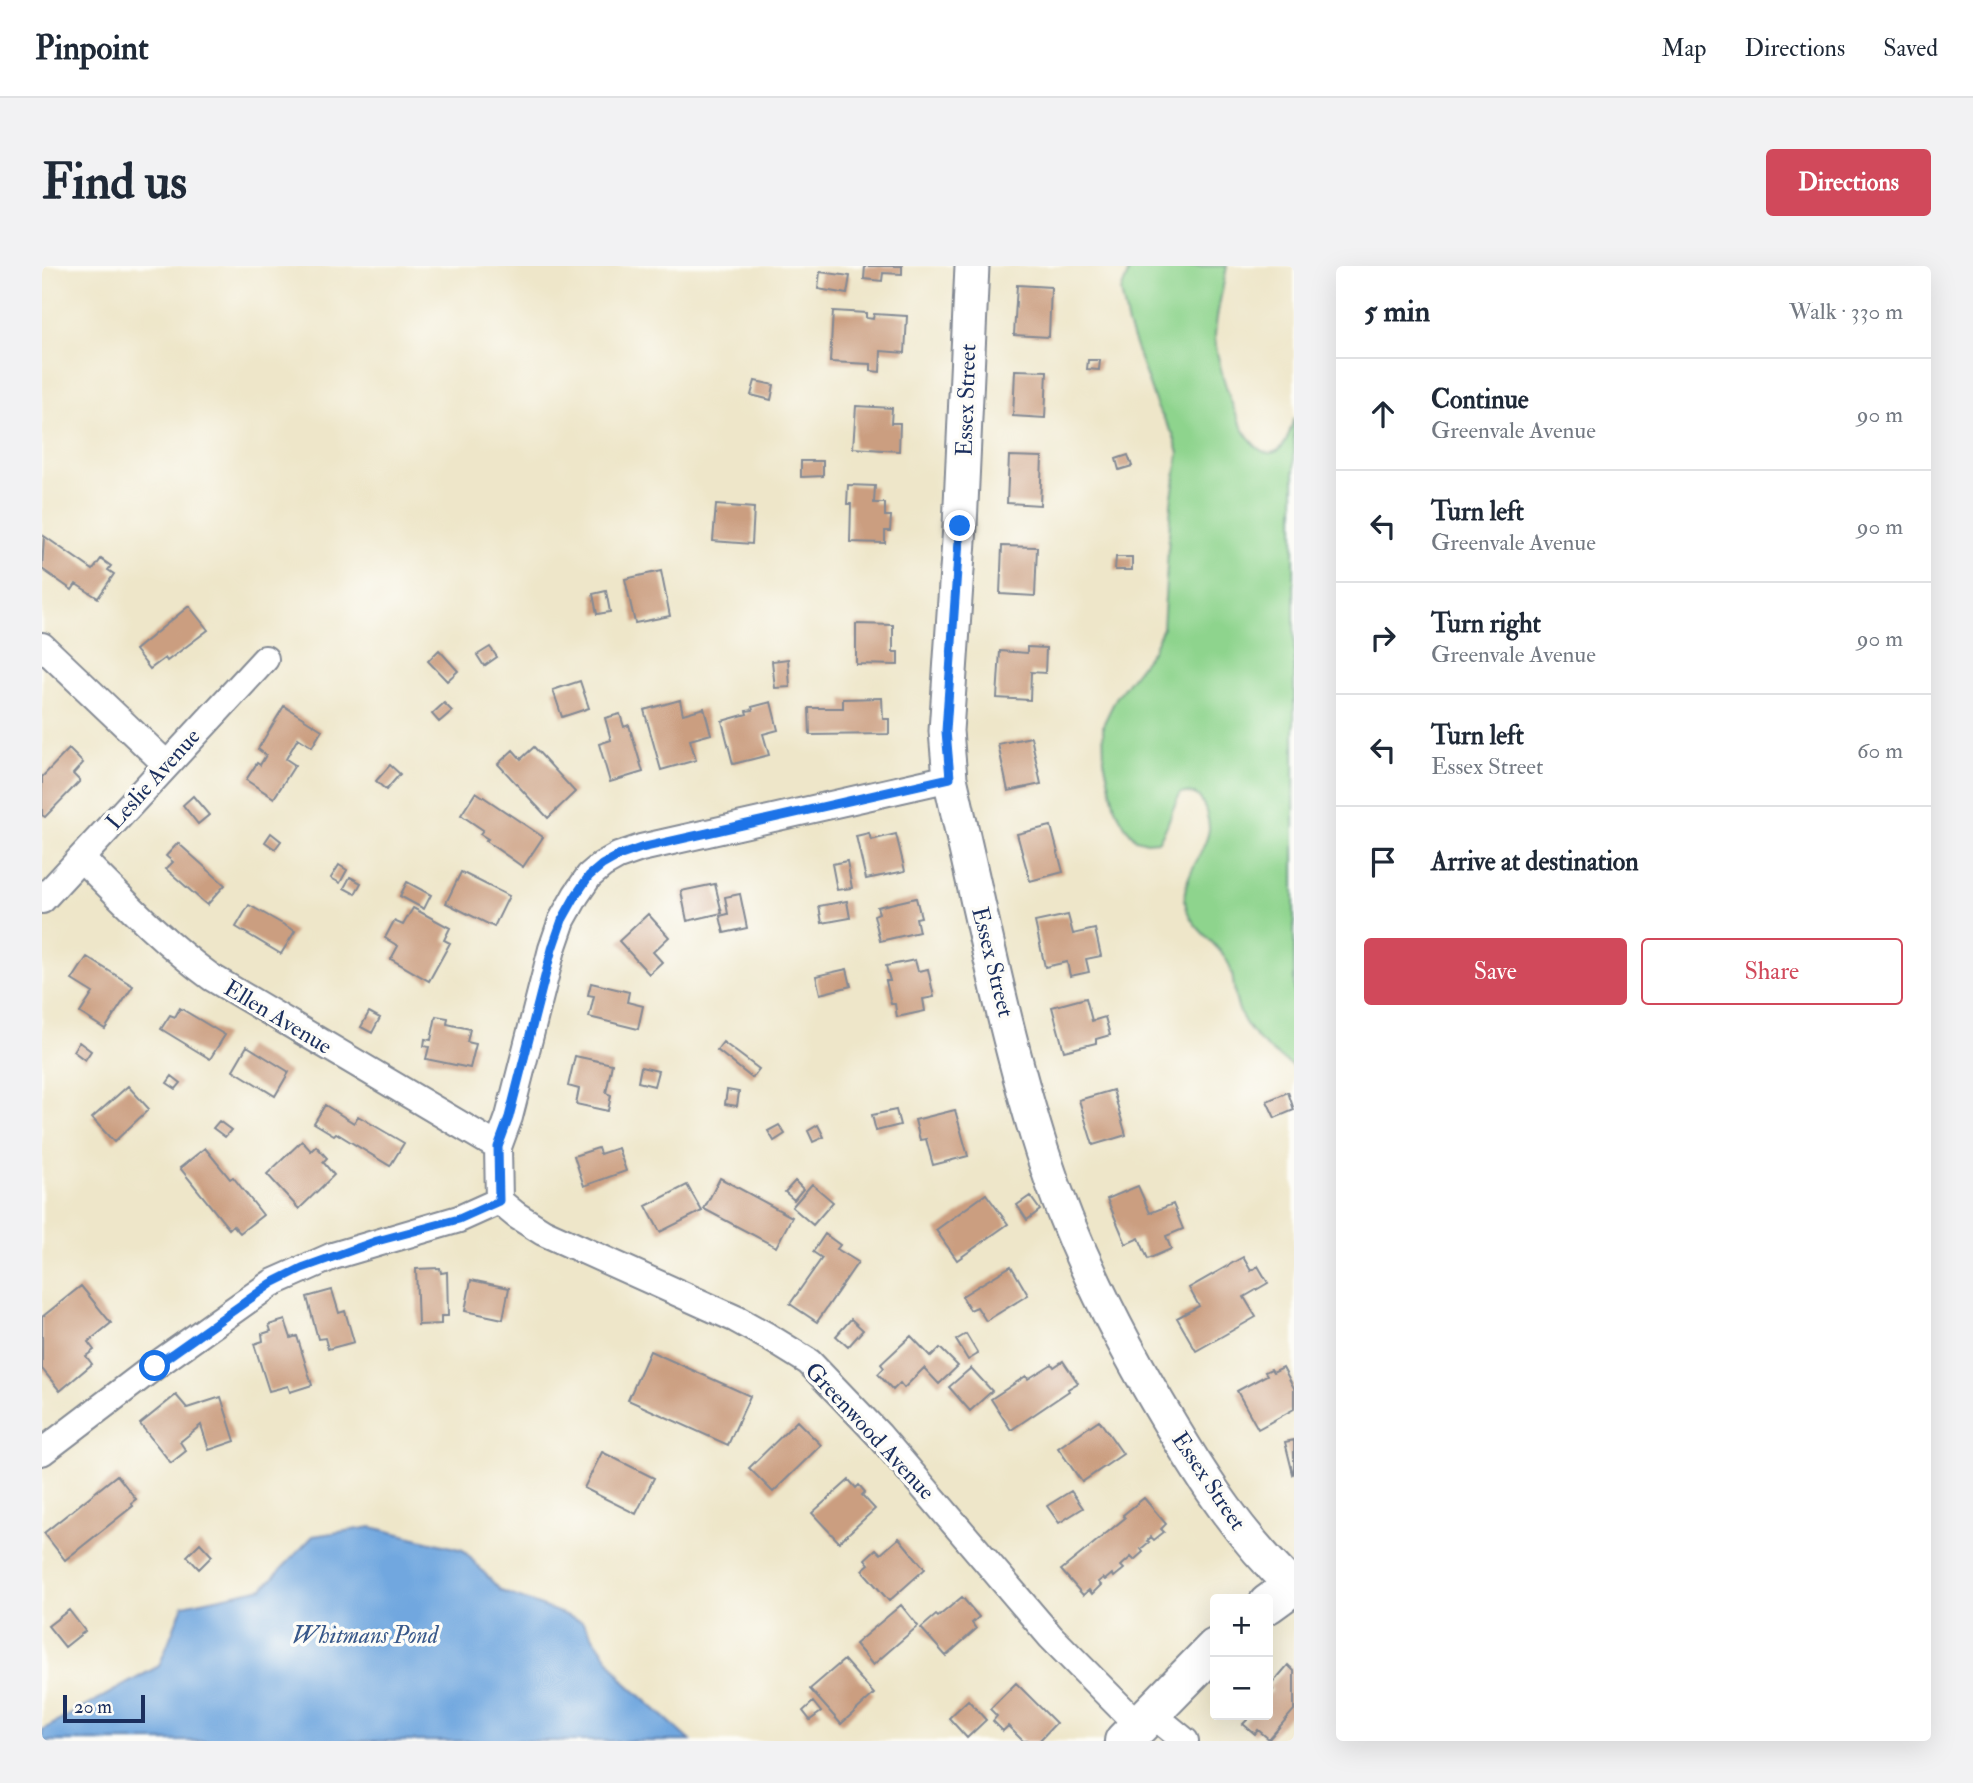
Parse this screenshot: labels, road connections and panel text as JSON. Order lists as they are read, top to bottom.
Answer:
{
  "streets": {
    "street": [
      "Essex Street",
      "Leslie Avenue",
      "Ellen Avenue",
      "Greenwood Avenue"
    ]
  },
  "crossings": [
    ["Leslie Avenue", "Ellen Avenue"]
  ],
  "water": ["Whitmans Pond"],
  "scale_bar": "20 m",
  "page": {
    "header": "Pinpoint",
    "nav": ["Map", "Directions", "Saved"],
    "buttons": [
      "Directions",
      ["Save", "Share"]
    ],
    "title": "Find us",
    "heading": ["5 min", "Walk · 330 m"],
    "list": [
      ["Continue", "Greenvale Avenue", "90 m"],
      ["Turn left", "Greenvale Avenue", "90 m"],
      ["Turn right", "Greenvale Avenue", "90 m"],
      ["Turn left", "Essex Street", "60 m"],
      "Arrive at destination"
    ],
    "map_buttons": ["+", "−"],
    "scale": "20 m"
  }
}
